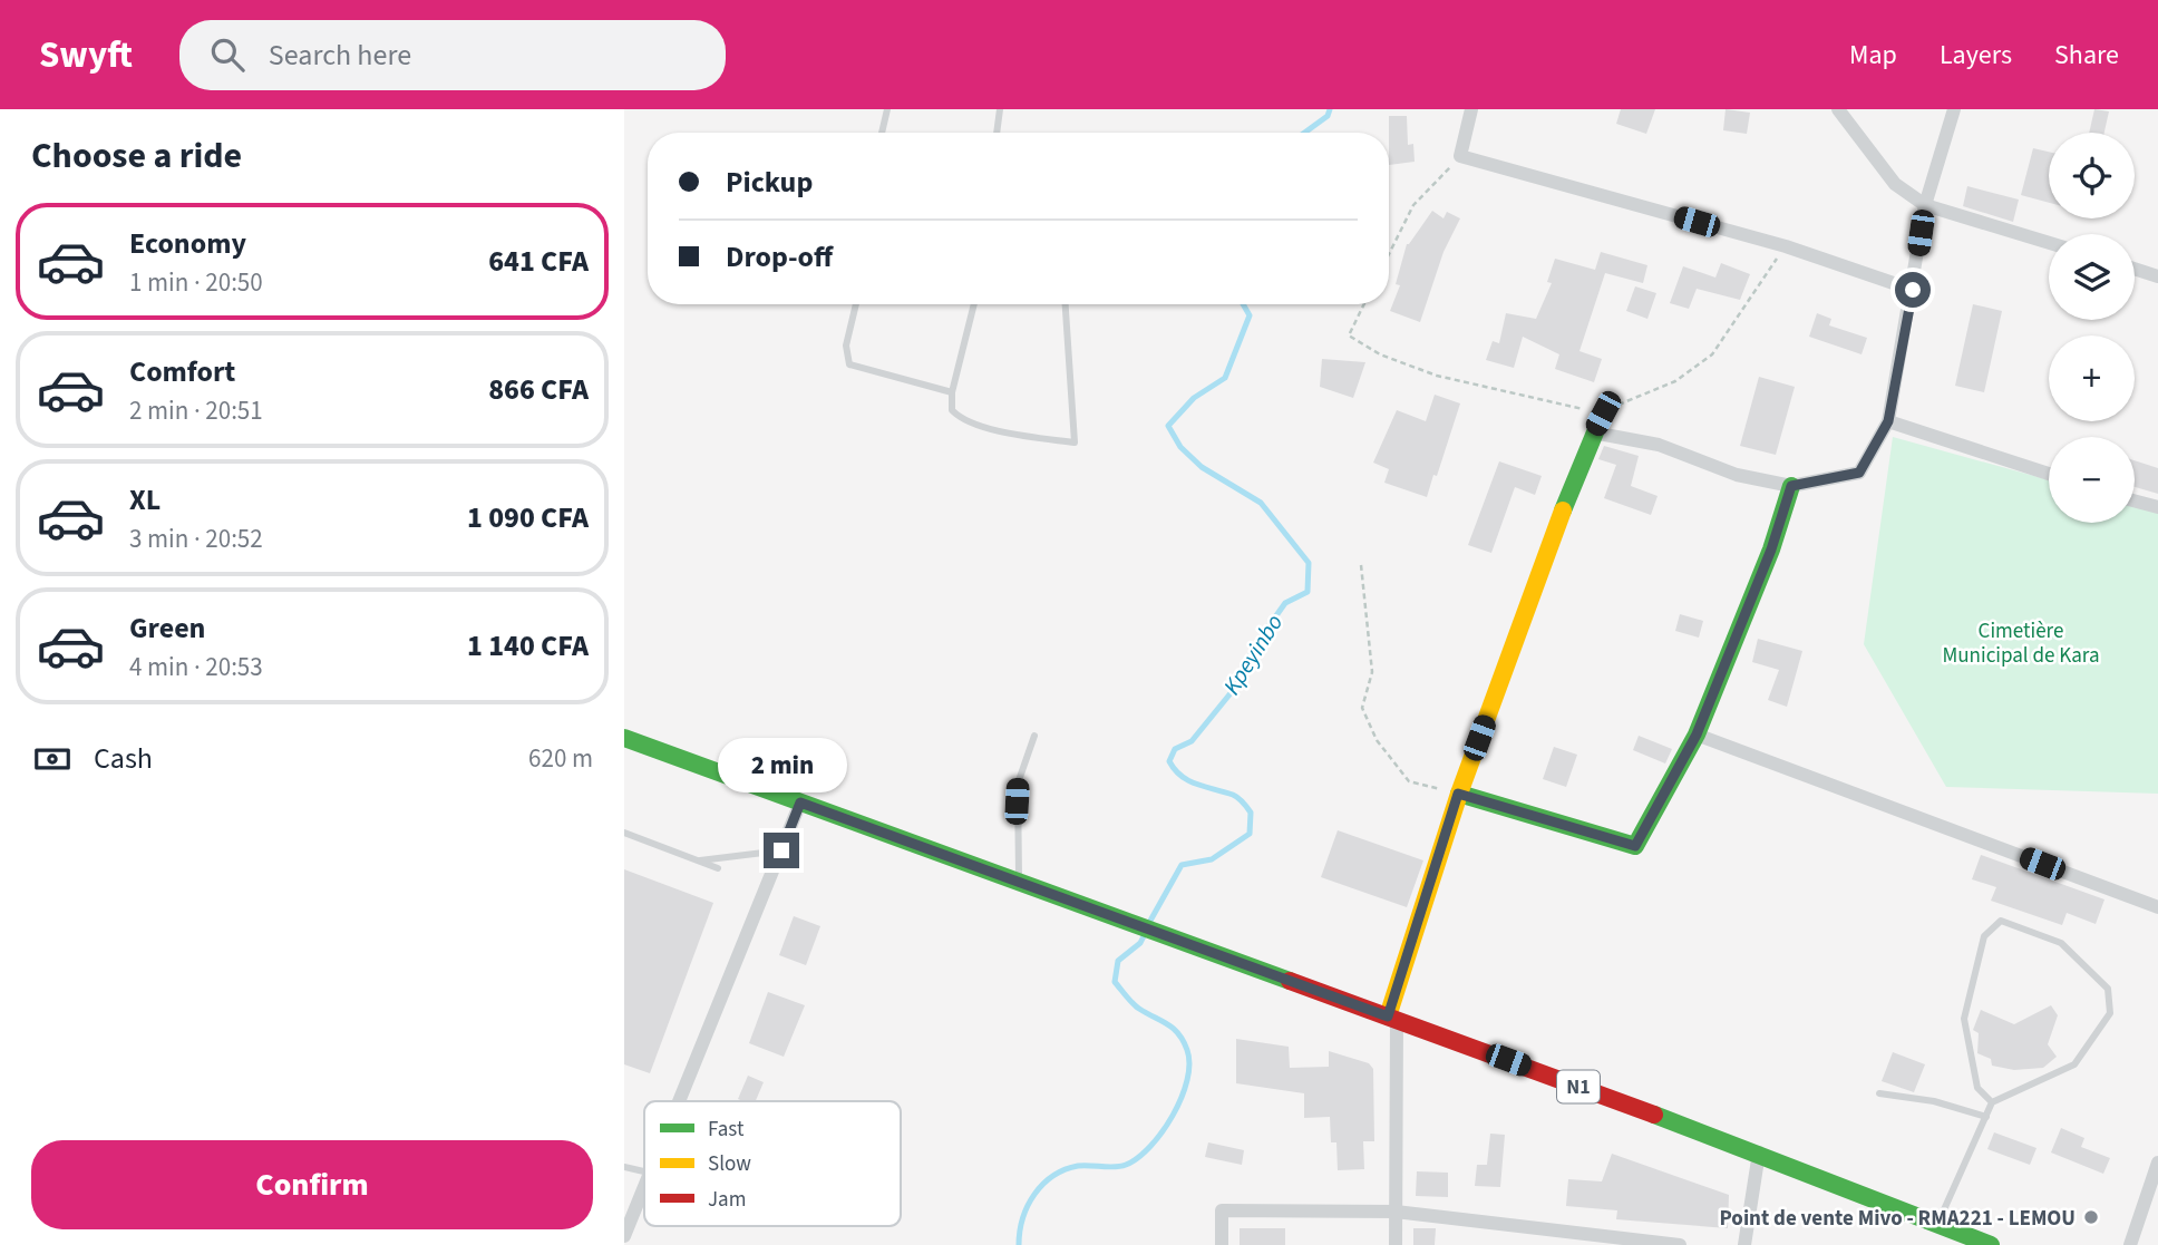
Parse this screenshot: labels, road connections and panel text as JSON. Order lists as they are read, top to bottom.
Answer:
{
  "streets": {
    "main road": ["N1"]
  },
  "water": ["Kpeyinbo"],
  "parks": ["Cimetière Municipal de Kara"],
  "places": ["Point de vente Mivo - RMA221 - LEMOU"],
  "legend": ["Fast", "Slow", "Jam"],
  "page": {
    "header": "Swyft",
    "search": "Search here",
    "nav": ["Map", "Layers", "Share"],
    "heading": "Choose a ride",
    "map_buttons": ["+", "−"],
    "banner": ["Pickup", "Drop-off"],
    "list": [
      {
        "name": "Economy",
        "note": "1 min · 20:50",
        "value": "641 CFA"
      },
      {
        "name": "Comfort",
        "note": "2 min · 20:51",
        "value": "866 CFA"
      },
      {
        "name": "XL",
        "note": "3 min · 20:52",
        "value": "1 090 CFA"
      },
      {
        "name": "Green",
        "note": "4 min · 20:53",
        "value": "1 140 CFA"
      }
    ],
    "pay": ["Cash", "620 m"],
    "bubble": "2 min",
    "buttons": "Confirm"
  }
}
